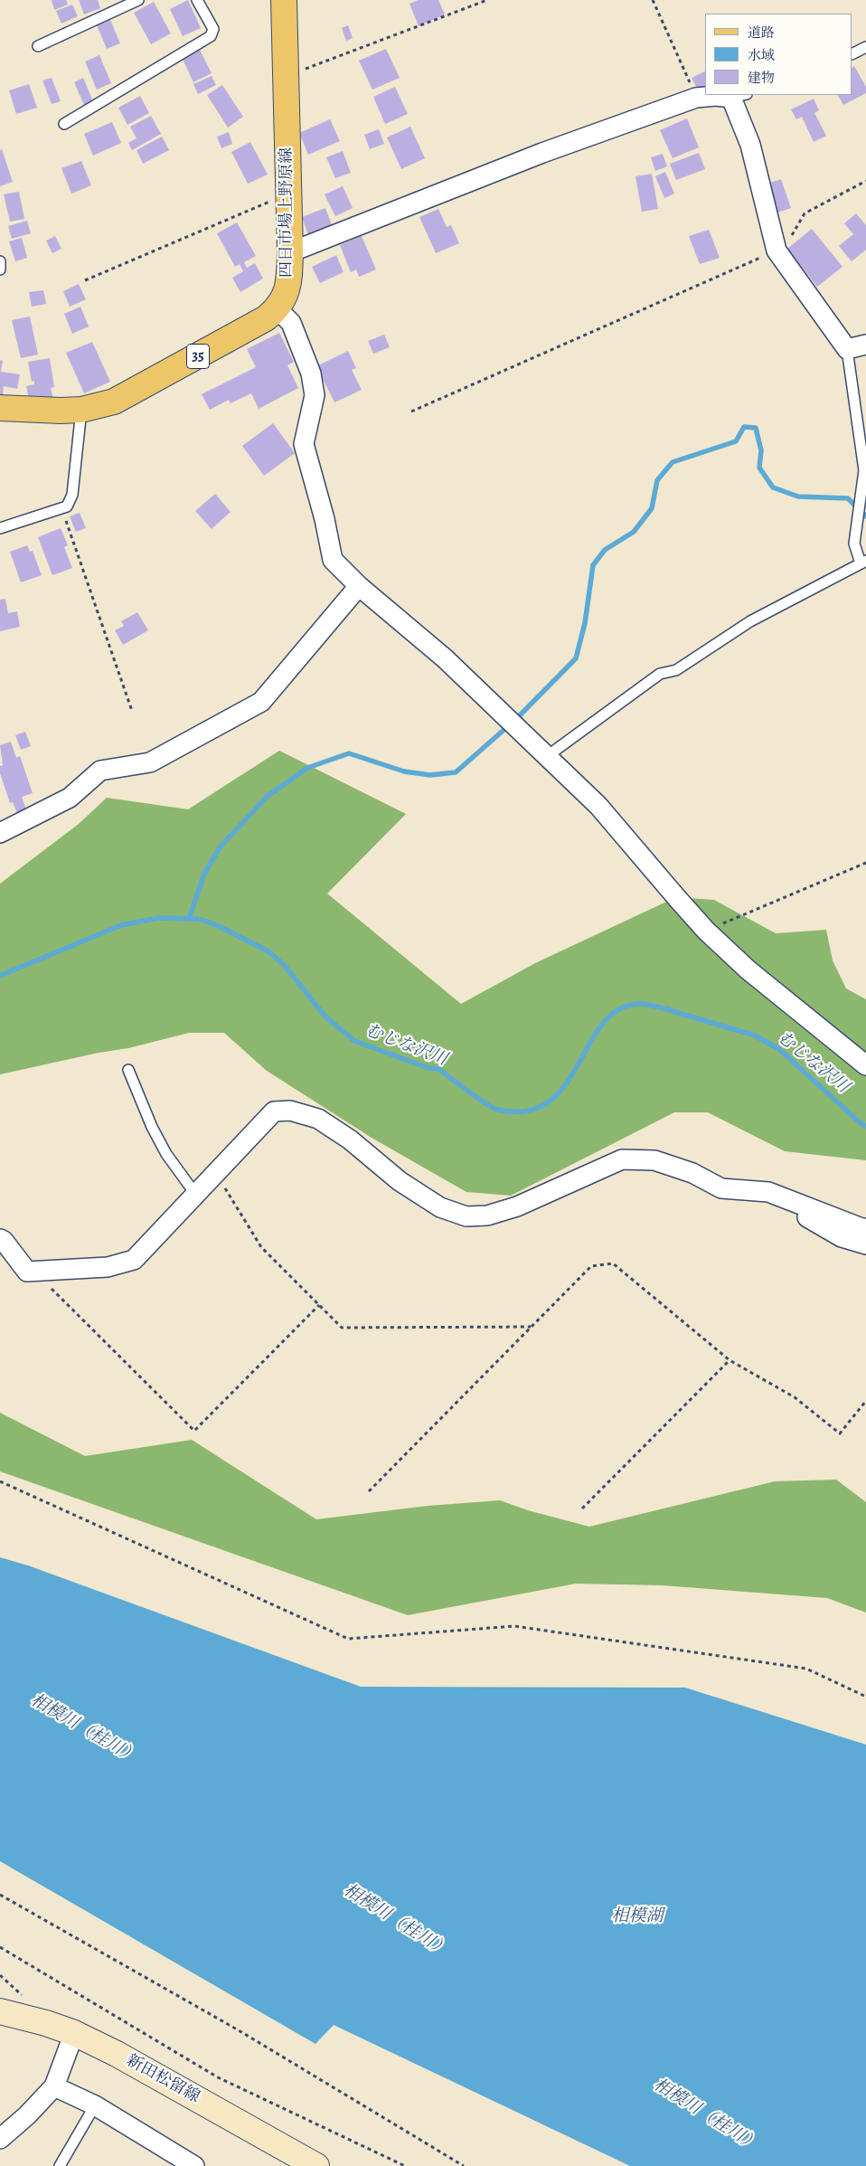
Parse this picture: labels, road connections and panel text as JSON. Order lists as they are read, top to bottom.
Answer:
{
  "streets": {
    "main road": ["四日市場上野原線", "35", "新田松留線"]
  },
  "crossings": [
    ["四日市場上野原線", "35"]
  ],
  "water": ["むじな沢川", "相模川（桂川）", "相模湖"],
  "legend": ["道路", "水域", "建物"]
}
